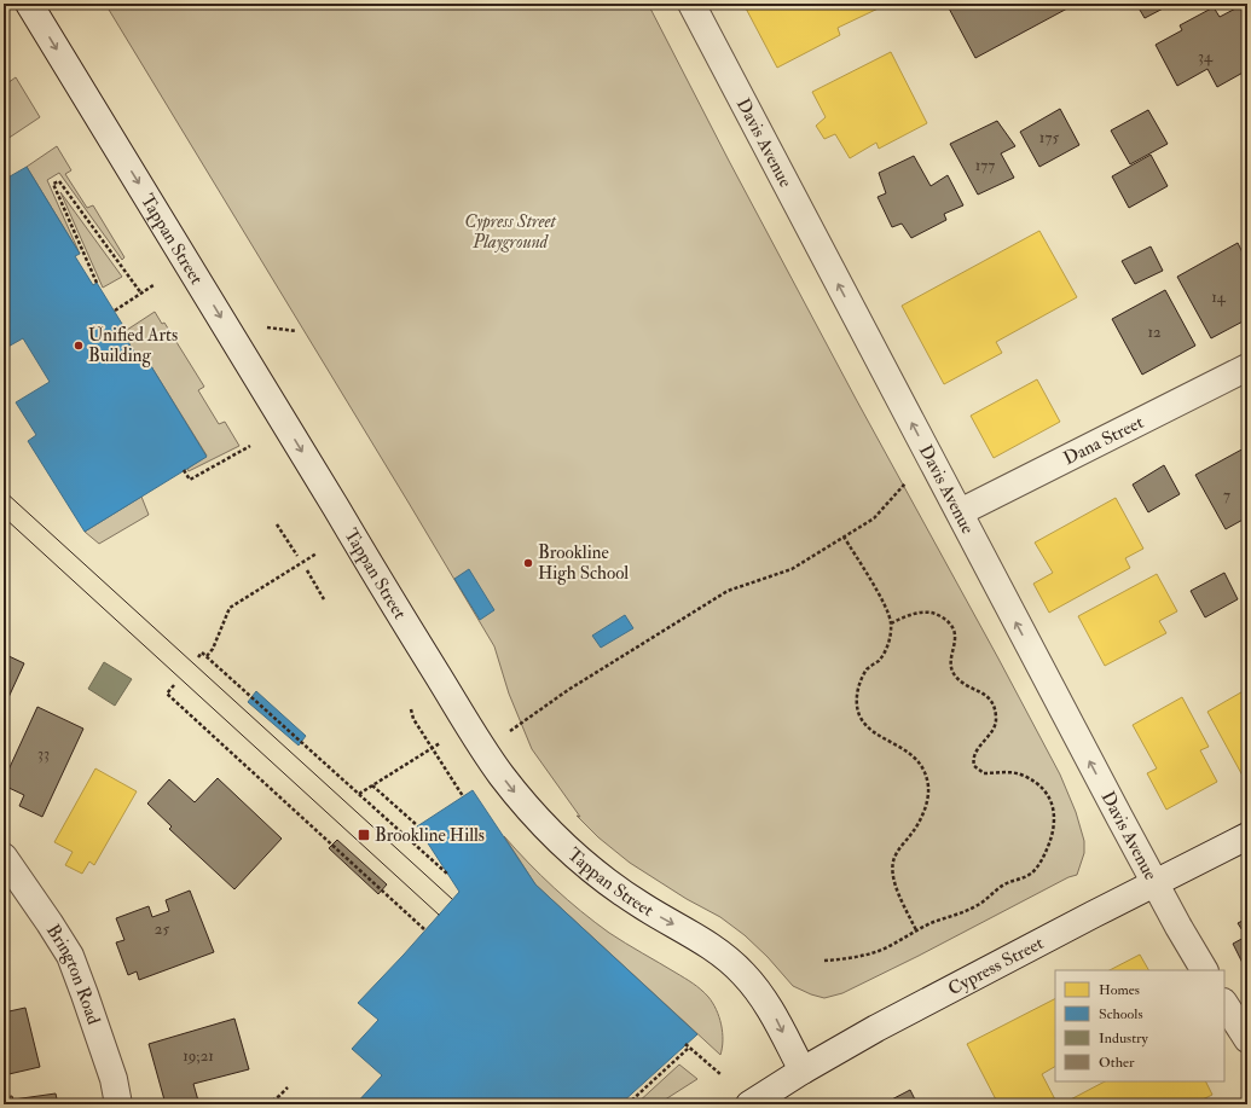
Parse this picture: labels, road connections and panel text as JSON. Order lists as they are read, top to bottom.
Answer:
{
  "streets": {
    "street": [
      "Davis Avenue",
      "Tappan Street",
      "Dana Street",
      "Cypress Street",
      "Brington Road"
    ]
  },
  "crossings": [
    ["Davis Avenue", "Dana Street"],
    ["Davis Avenue", "Cypress Street"],
    ["Tappan Street", "Cypress Street"]
  ],
  "one_way": ["Davis Avenue", "Tappan Street"],
  "parks": ["Cypress Street Playground"],
  "places": {
    "other": ["Unified Arts Building", "Brookline High School"],
    "transit": ["Brookline Hills"]
  },
  "house_numbers": [
    "34",
    "175",
    "177",
    "14",
    "12",
    "7",
    "33",
    "25",
    "19;21"
  ],
  "legend": [
    "Homes",
    "Schools",
    "Industry",
    "Other"
  ]
}
